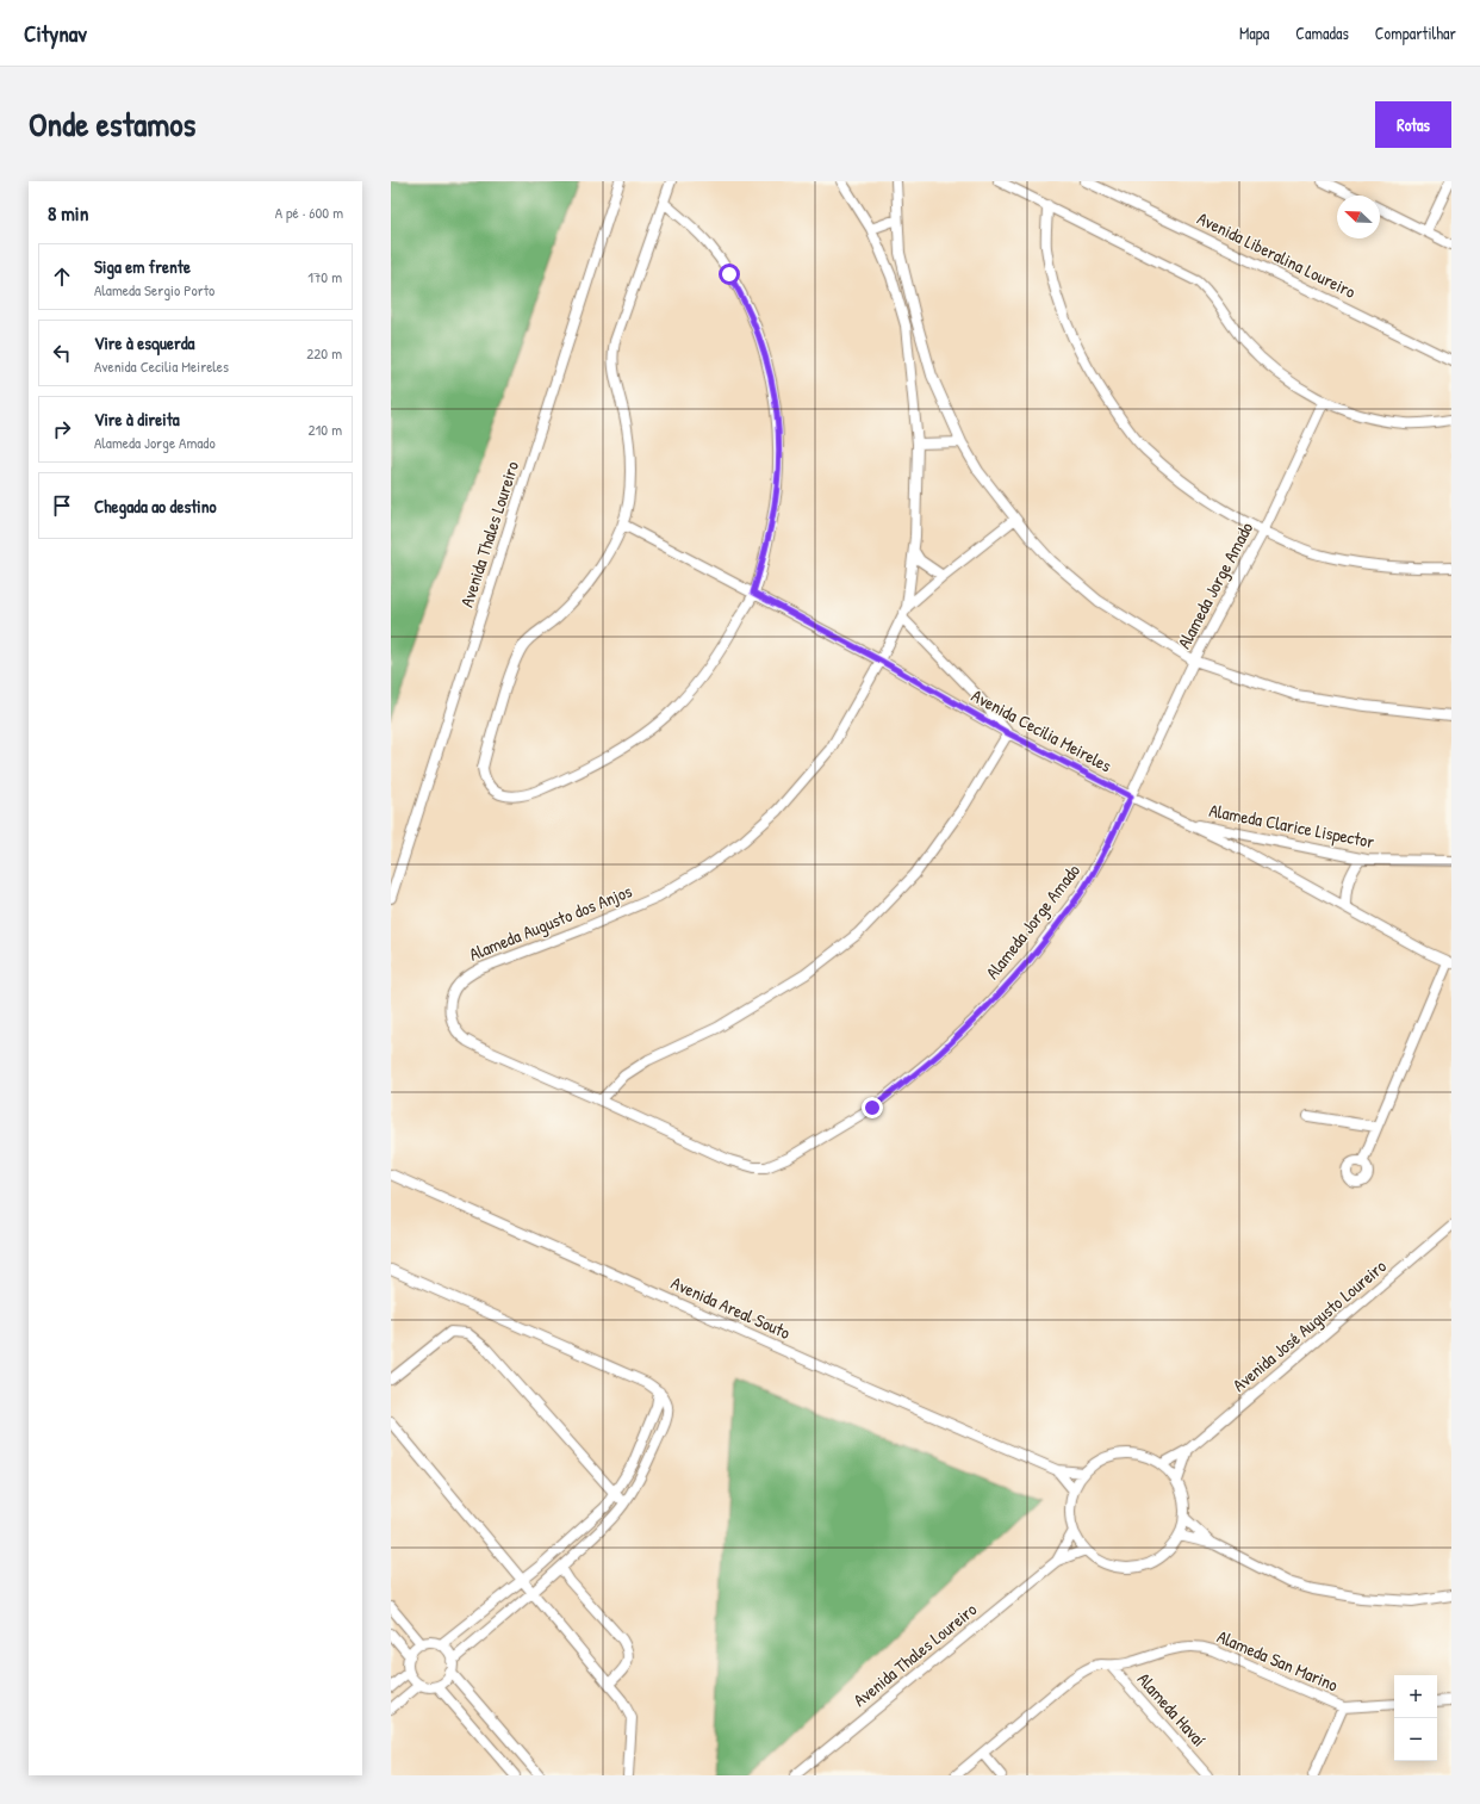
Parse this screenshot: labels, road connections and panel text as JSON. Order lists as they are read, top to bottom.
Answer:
{
  "streets": {
    "street": [
      "Avenida Liberalina Loureiro",
      "Avenida Thales Loureiro",
      "Alameda Jorge Amado",
      "Avenida Cecilia Meireles",
      "Alameda Clarice Lispector",
      "Alameda Augusto dos Anjos",
      "Avenida Areal Souto",
      "Avenida José Augusto Loureiro",
      "Alameda San Marino",
      "Alameda Havaí"
    ]
  },
  "crossings": [
    ["Avenida Thales Loureiro", "Avenida Areal Souto"],
    ["Avenida Thales Loureiro", "Avenida José Augusto Loureiro"],
    ["Alameda Jorge Amado", "Avenida Cecilia Meireles"],
    ["Alameda Jorge Amado", "Alameda Augusto dos Anjos"],
    ["Avenida Cecilia Meireles", "Alameda Clarice Lispector"],
    ["Avenida Cecilia Meireles", "Alameda Augusto dos Anjos"],
    ["Avenida Areal Souto", "Avenida José Augusto Loureiro"],
    ["Alameda San Marino", "Alameda Havaí"]
  ],
  "north": "top left",
  "page": {
    "header": "Citynav",
    "nav": ["Mapa", "Camadas", "Compartilhar"],
    "title": "Onde estamos",
    "buttons": "Rotas",
    "heading": ["8 min", "A pé · 600 m"],
    "list": [
      ["Siga em frente", "Alameda Sergio Porto", "170 m"],
      ["Vire à esquerda", "Avenida Cecilia Meireles", "220 m"],
      ["Vire à direita", "Alameda Jorge Amado", "210 m"],
      "Chegada ao destino"
    ],
    "map_buttons": ["+", "−"]
  }
}
